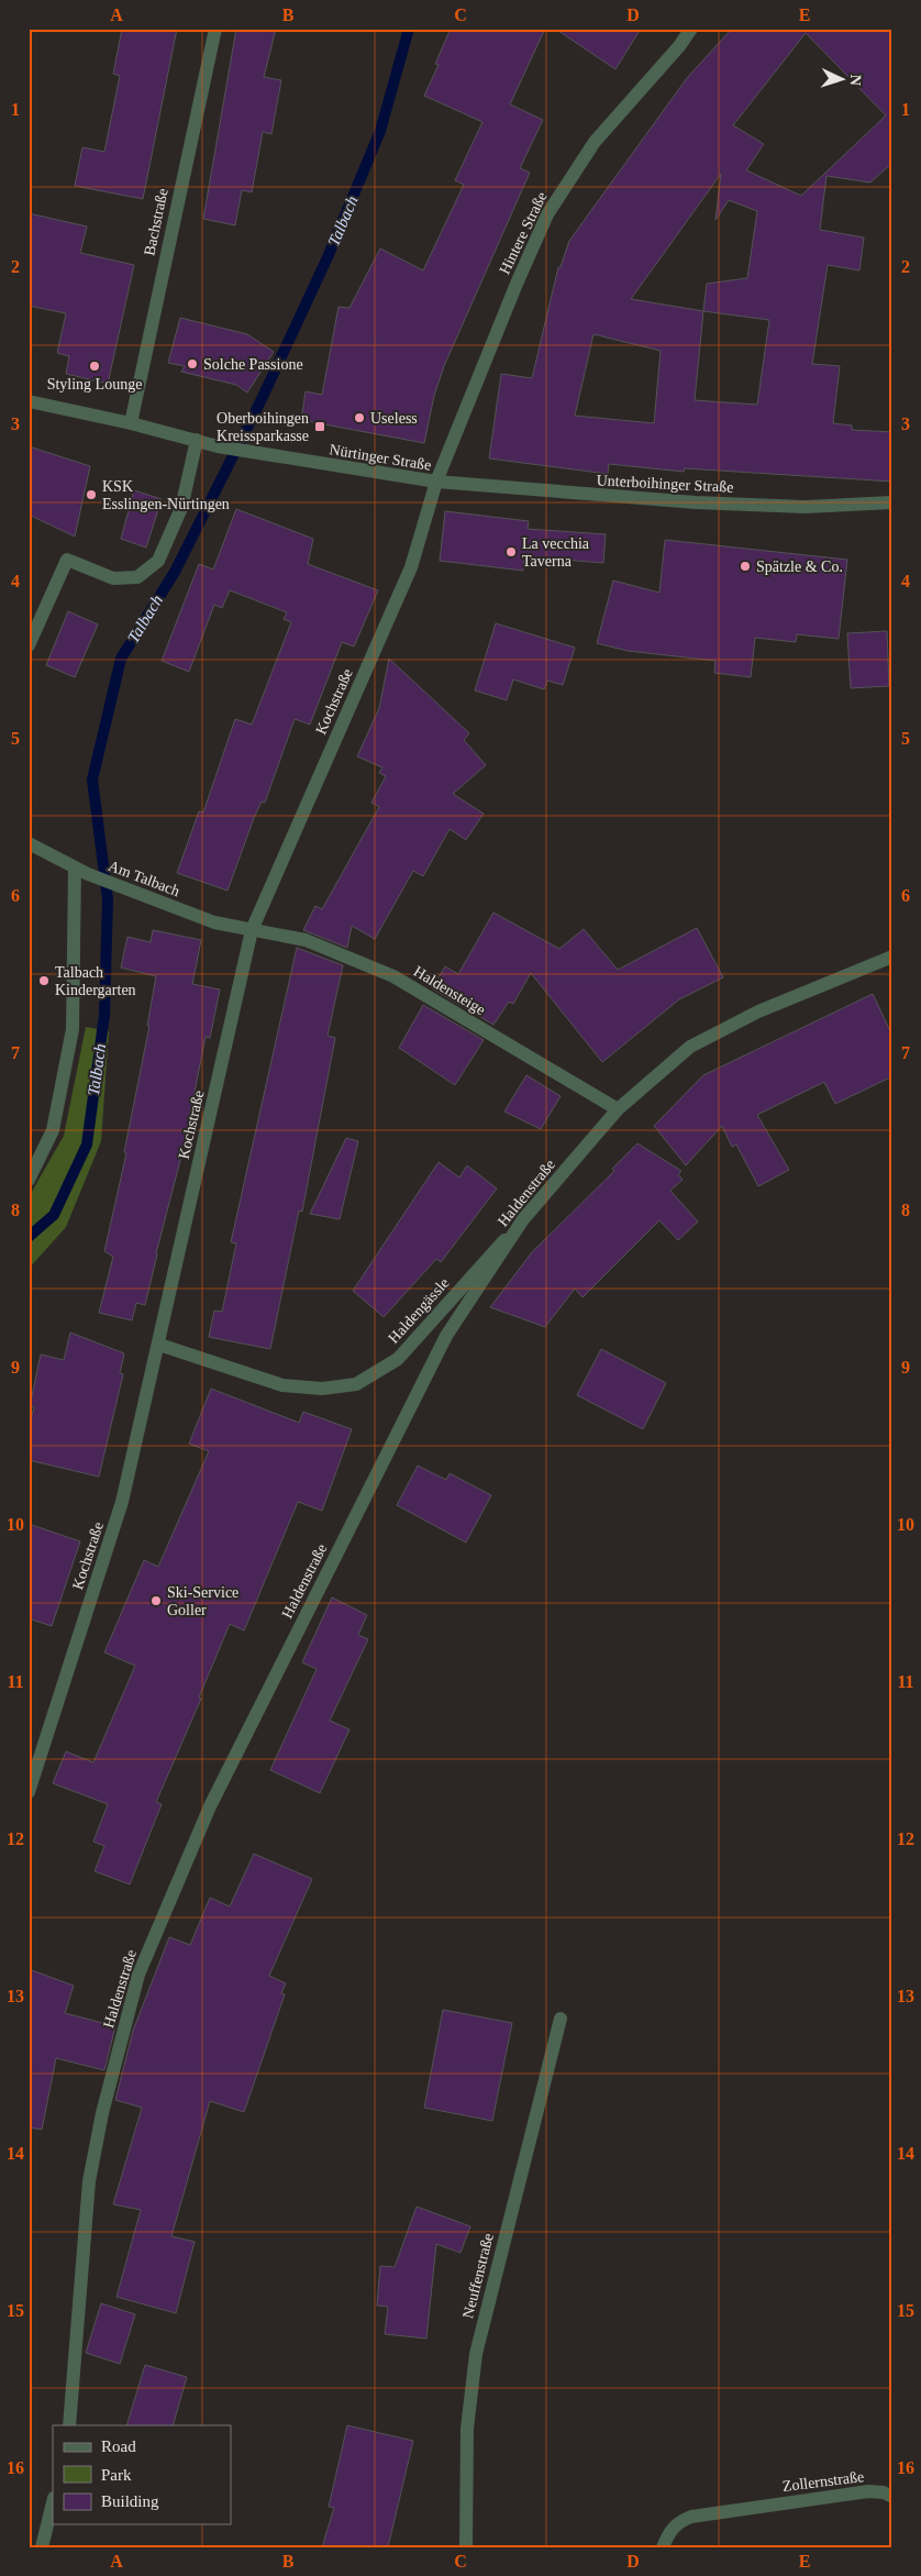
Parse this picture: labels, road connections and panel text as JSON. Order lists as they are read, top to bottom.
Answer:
{
  "streets": {
    "street": [
      "Bachstraße",
      "Hintere Straße",
      "Nürtinger Straße",
      "Unterboihinger Straße",
      "Kochstraße",
      "Am Talbach",
      "Haldensteige",
      "Haldenstraße",
      "Haldengässle",
      "Neuffenstraße",
      "Zollernstraße"
    ]
  },
  "crossings": [
    ["Bachstraße", "Nürtinger Straße"],
    ["Hintere Straße", "Nürtinger Straße"],
    ["Hintere Straße", "Unterboihinger Straße"],
    ["Hintere Straße", "Kochstraße"],
    ["Nürtinger Straße", "Unterboihinger Straße"],
    ["Nürtinger Straße", "Kochstraße"],
    ["Unterboihinger Straße", "Kochstraße"],
    ["Kochstraße", "Am Talbach"],
    ["Kochstraße", "Haldensteige"],
    ["Kochstraße", "Haldengässle"],
    ["Am Talbach", "Haldensteige"],
    ["Haldensteige", "Haldenstraße"],
    ["Haldenstraße", "Haldengässle"]
  ],
  "water": ["Talbach"],
  "places": {
    "other": [
      "Solche Passione",
      "Styling Lounge",
      "Useless",
      "KSK Esslingen-Nürtingen",
      "La vecchia Taverna",
      "Spätzle & Co.",
      "Talbach Kindergarten",
      "Ski-Service Goller"
    ],
    "transit": ["Oberboihingen Kreissparkasse"]
  },
  "legend": ["Road", "Park", "Building"],
  "north": "right",
  "grid": {
    "columns": [
      "A",
      "B",
      "C",
      "D",
      "E"
    ],
    "rows": [
      "1",
      "2",
      "3",
      "4",
      "5",
      "6",
      "7",
      "8",
      "9",
      "10",
      "11",
      "12",
      "13",
      "14",
      "15",
      "16"
    ]
  }
}
